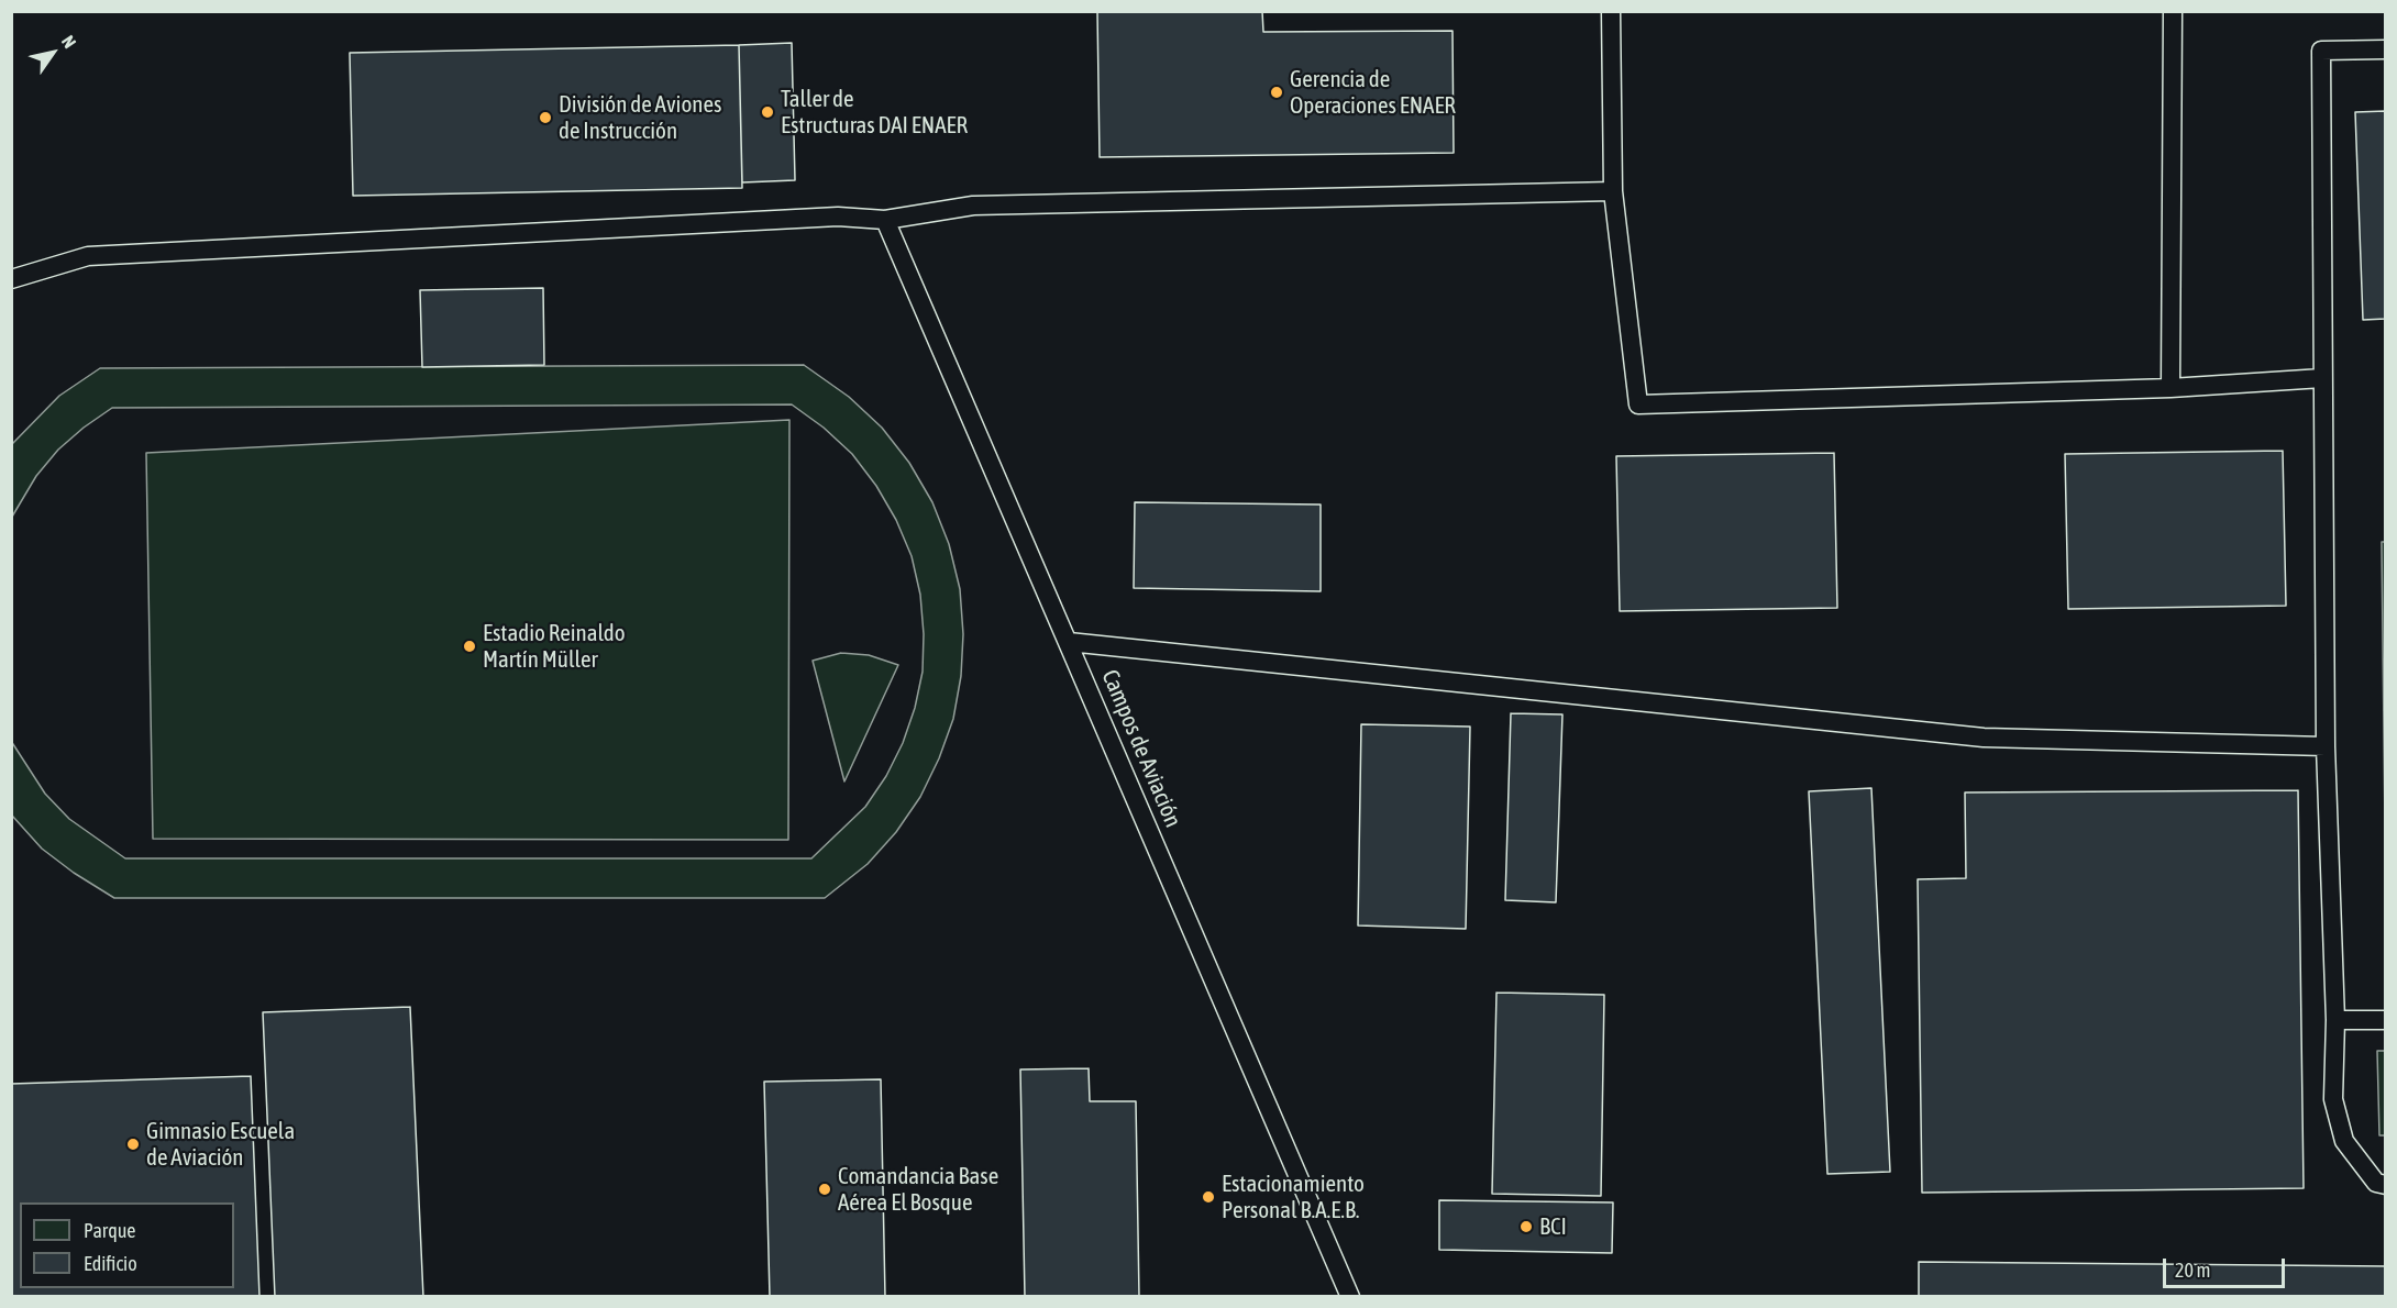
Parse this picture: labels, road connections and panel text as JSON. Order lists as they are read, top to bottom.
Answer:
{
  "streets": {
    "lane": ["Campos de Aviación"]
  },
  "places": [
    "Gerencia de Operaciones ENAER",
    "Taller de Estructuras DAI ENAER",
    "División de Aviones de Instrucción",
    "Estadio Reinaldo Martín Müller",
    "Gimnasio Escuela de Aviación",
    "Comandancia Base Aérea El Bosque",
    "Estacionamiento Personal B.A.E.B.",
    "BCI"
  ],
  "legend": ["Parque", "Edificio"],
  "scale_bar": "20 m",
  "north": "top right"
}
